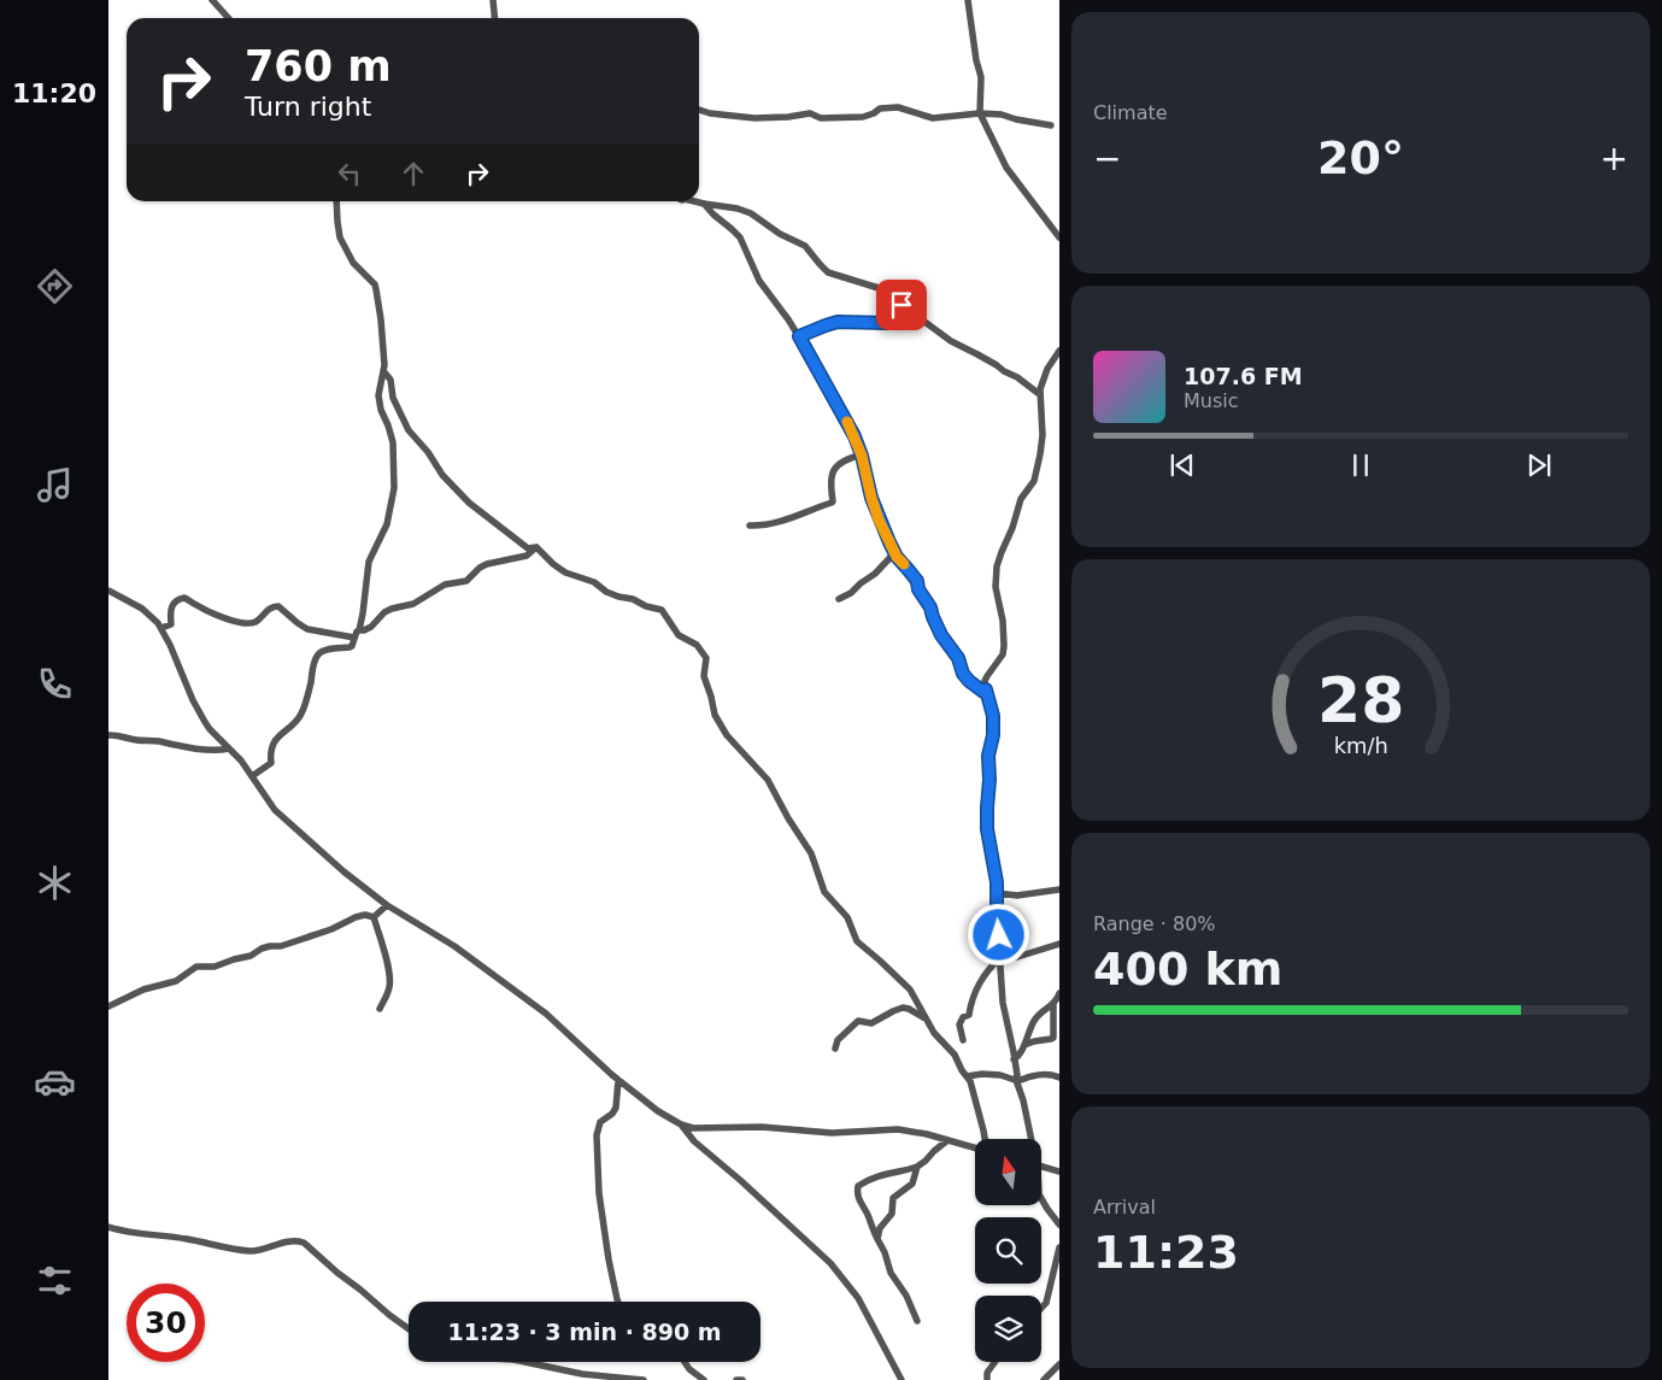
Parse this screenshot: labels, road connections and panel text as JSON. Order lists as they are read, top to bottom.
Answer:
{
  "north": "top",
  "page": {
    "tabs": "11:20",
    "tile": [
      "Climate",
      ["Range · 80%", "400 km"],
      ["Arrival", "11:23"]
    ],
    "turn": ["760 m", "Turn right"],
    "heat": ["−", "20°", "+"],
    "song": ["107.6 FM", "Music"],
    "limit": "30",
    "trip": "11:23 · 3 min · 890 m",
    "gauge": ["28", "km/h"]
  }
}
